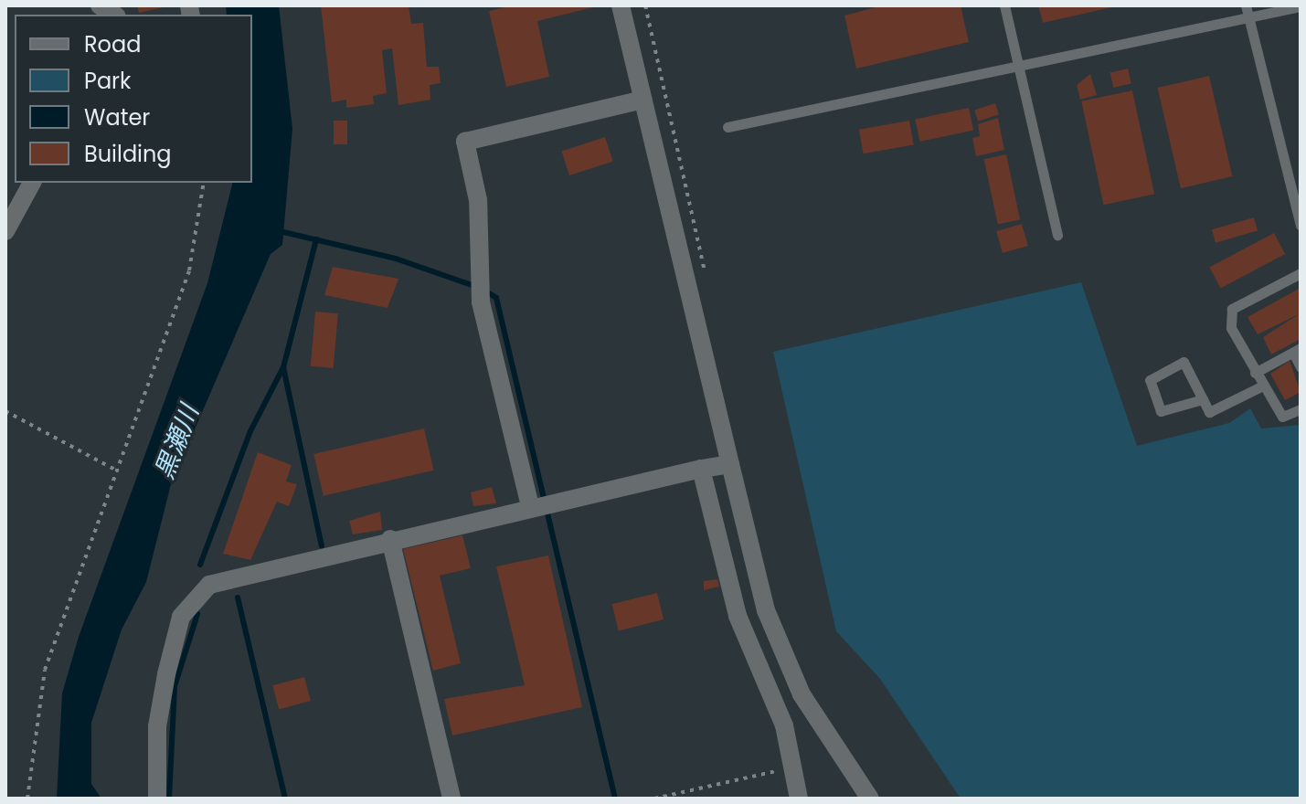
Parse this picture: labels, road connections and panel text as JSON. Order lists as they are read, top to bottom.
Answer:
{
  "water": ["黒瀬川"],
  "legend": [
    "Road",
    "Park",
    "Water",
    "Building"
  ]
}
